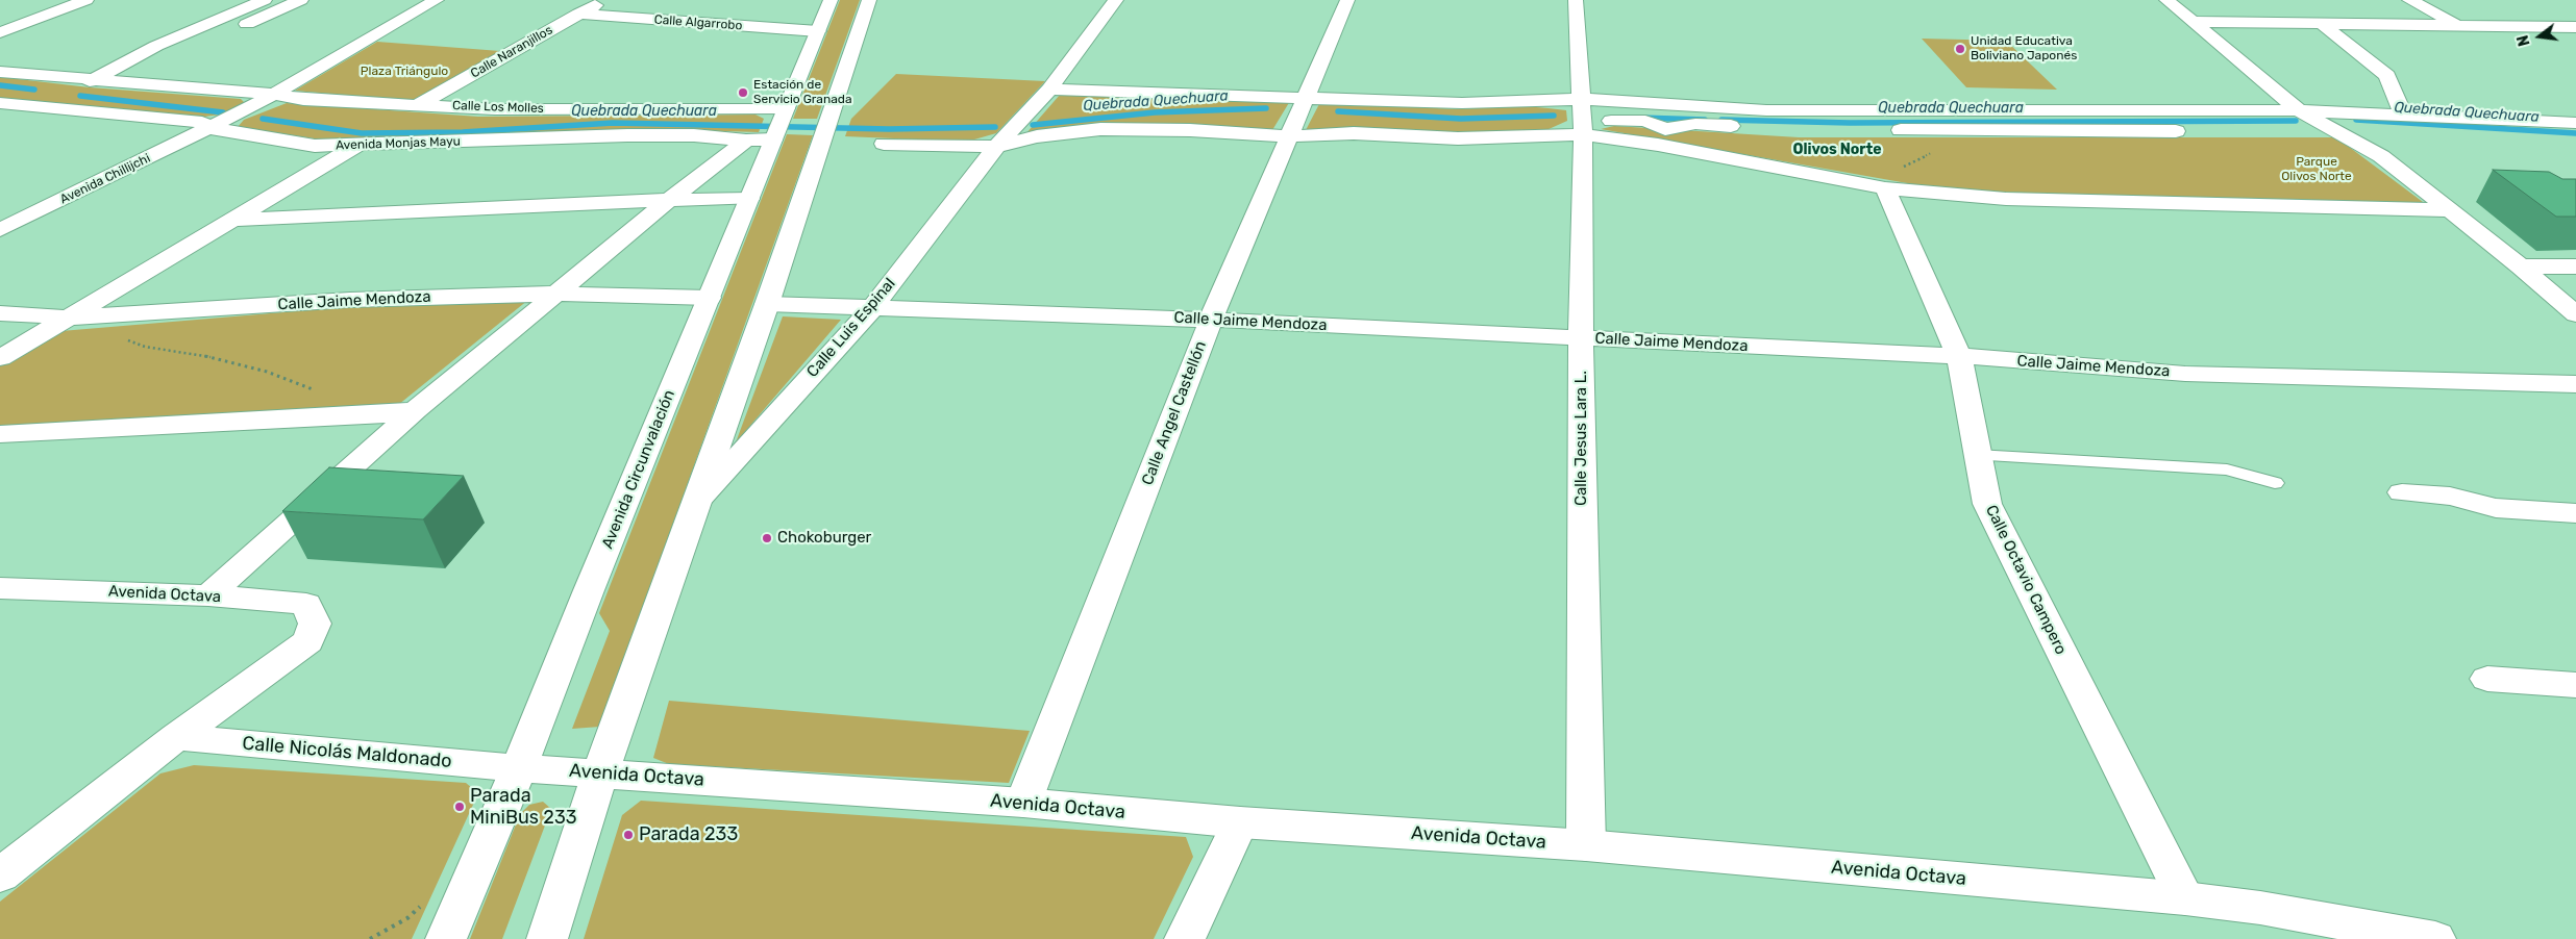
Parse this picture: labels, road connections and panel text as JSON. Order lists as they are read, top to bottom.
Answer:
{
  "streets": {
    "street": [
      "Calle Algarrobo",
      "Calle Naranjillos",
      "Calle Los Molles",
      "Avenida Monjas Mayu",
      "Avenida Chillijchi",
      "Calle Jaime Mendoza",
      "Calle Luis Espinal",
      "Calle Angel Castellón",
      "Calle Jesus Lara L.",
      "Avenida Circunvalación",
      "Calle Octavio Campero",
      "Avenida Octava",
      "Calle Nicolás Maldonado"
    ]
  },
  "crossings": [
    ["Calle Algarrobo", "Calle Naranjillos"],
    ["Calle Algarrobo", "Avenida Circunvalación"],
    ["Calle Naranjillos", "Calle Los Molles"],
    ["Calle Los Molles", "Avenida Monjas Mayu"],
    ["Calle Los Molles", "Avenida Chillijchi"],
    ["Calle Los Molles", "Avenida Circunvalación"],
    ["Avenida Monjas Mayu", "Avenida Chillijchi"],
    ["Avenida Monjas Mayu", "Avenida Circunvalación"],
    ["Calle Jaime Mendoza", "Calle Luis Espinal"],
    ["Calle Jaime Mendoza", "Calle Angel Castellón"],
    ["Calle Jaime Mendoza", "Calle Jesus Lara L."],
    ["Calle Jaime Mendoza", "Avenida Circunvalación"],
    ["Calle Jaime Mendoza", "Calle Octavio Campero"],
    ["Calle Angel Castellón", "Avenida Octava"],
    ["Calle Jesus Lara L.", "Avenida Octava"],
    ["Avenida Circunvalación", "Avenida Octava"],
    ["Avenida Circunvalación", "Calle Nicolás Maldonado"],
    ["Calle Octavio Campero", "Avenida Octava"],
    ["Avenida Octava", "Calle Nicolás Maldonado"]
  ],
  "districts": ["Olivos Norte"],
  "water": ["Quebrada Quechuara"],
  "parks": ["Plaza Triángulo", "Parque Olivos Norte"],
  "places": [
    "Unidad Educativa Boliviano Japonés",
    "Estación de Servicio Granada",
    "Chokoburger",
    "Parada MiniBus 233",
    "Parada 233"
  ],
  "north": "left"
}
